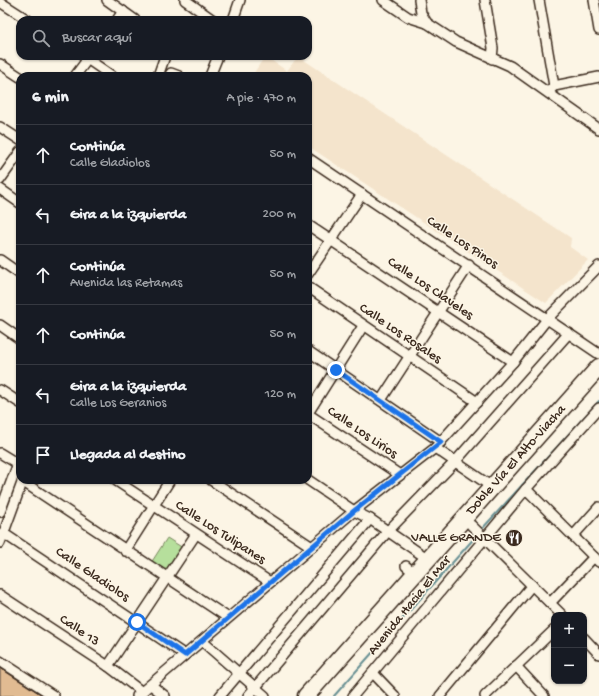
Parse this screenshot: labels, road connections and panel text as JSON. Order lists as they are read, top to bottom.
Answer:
{
  "streets": {
    "highway": ["Doble Vía El Alto-Viacha"],
    "street": [
      "Calle Los Pinos",
      "Calle Los Claveles",
      "Calle Los Rosales",
      "Calle Los Lirios",
      "Calle Los Tulipanes",
      "Calle Gladiolos",
      "Avenida Hacia El Mar",
      "Calle 13"
    ]
  },
  "crossings": [
    ["Doble Vía El Alto-Viacha", "Avenida Hacia El Mar"]
  ],
  "places": {
    "restaurant": ["VALLE GRANDE"]
  },
  "page": {
    "search": "Buscar aquí",
    "heading": ["6 min", "A pie · 470 m"],
    "list": [
      ["Continúa", "Calle Gladiolos", "50 m"],
      ["Gira a la izquierda", "200 m"],
      ["Continúa", "Avenida las Retamas", "50 m"],
      ["Continúa", "50 m"],
      ["Gira a la izquierda", "Calle Los Geranios", "120 m"],
      "Llegada al destino"
    ],
    "map_buttons": ["+", "−"]
  }
}
